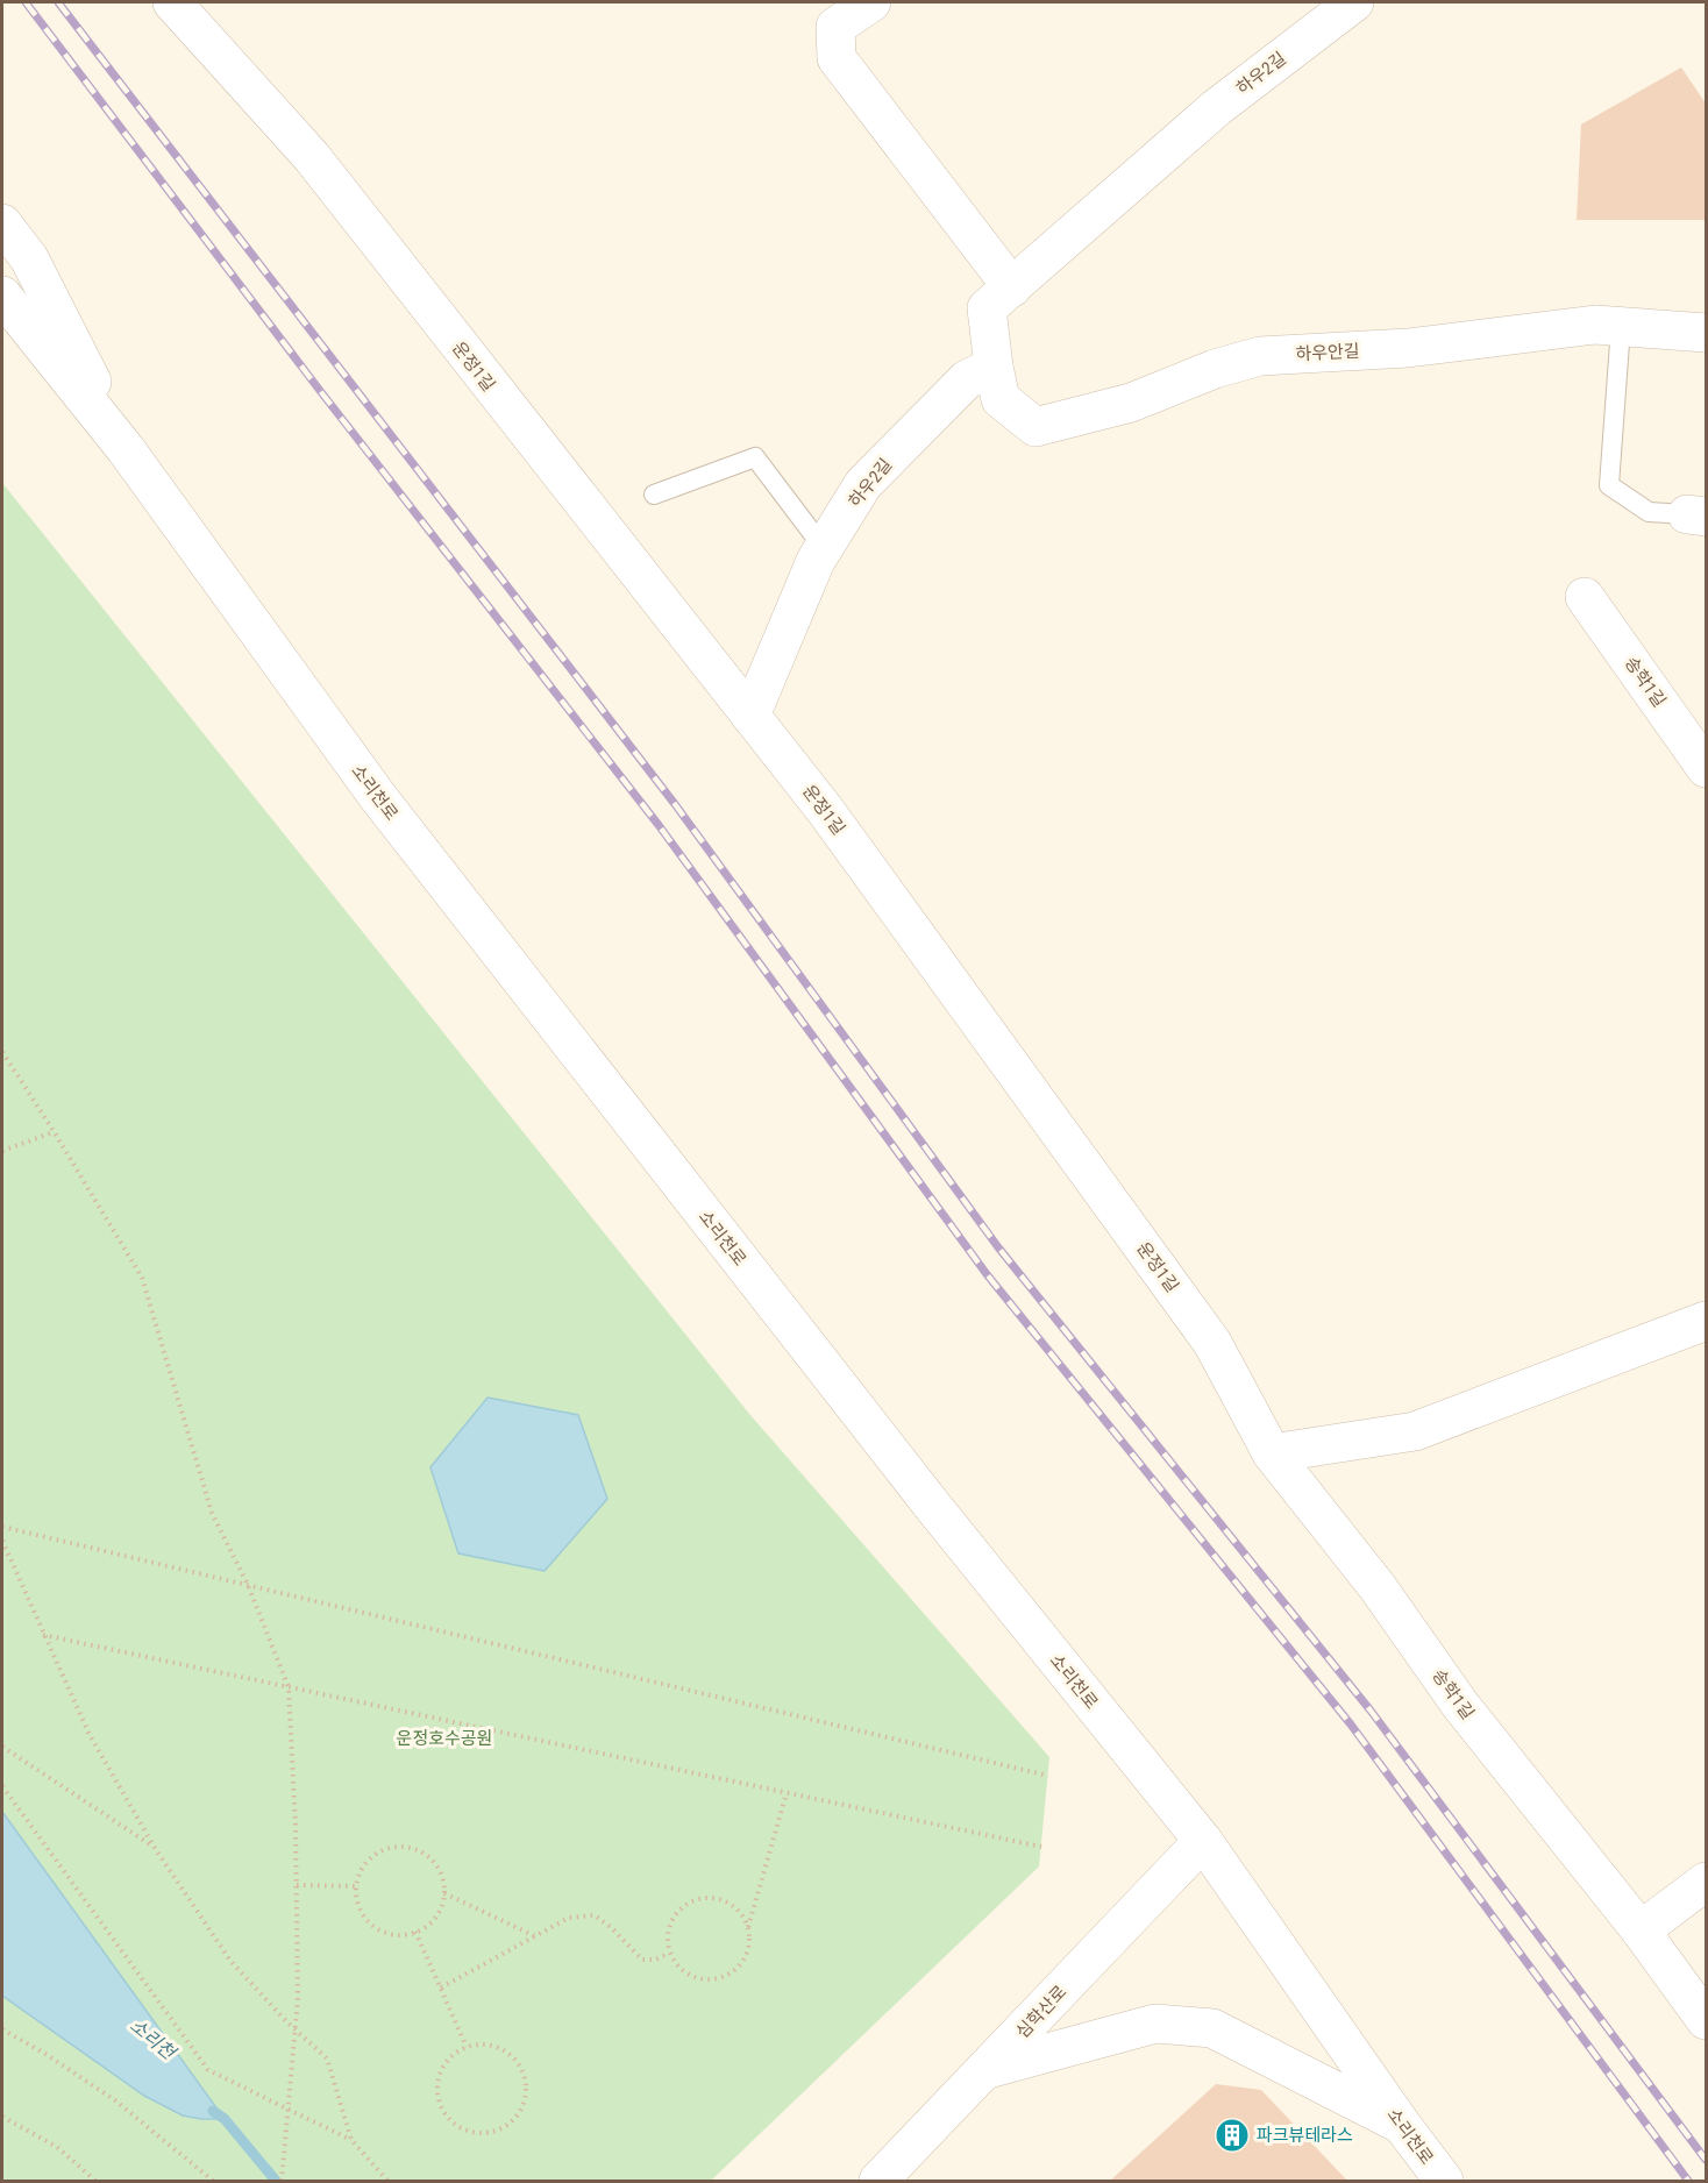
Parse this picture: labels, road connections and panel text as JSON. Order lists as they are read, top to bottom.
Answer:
{
  "streets": {
    "street": [
      "하우2길",
      "하우안길",
      "운정1길",
      "송학1길",
      "소리천로",
      "심학산로"
    ]
  },
  "crossings": [
    ["하우2길", "하우안길"],
    ["하우2길", "운정1길"],
    ["운정1길", "송학1길"],
    ["소리천로", "심학산로"]
  ],
  "water": ["소리천"],
  "parks": ["운정호수공원"],
  "places": {
    "building": ["파크뷰테라스"]
  }
}
